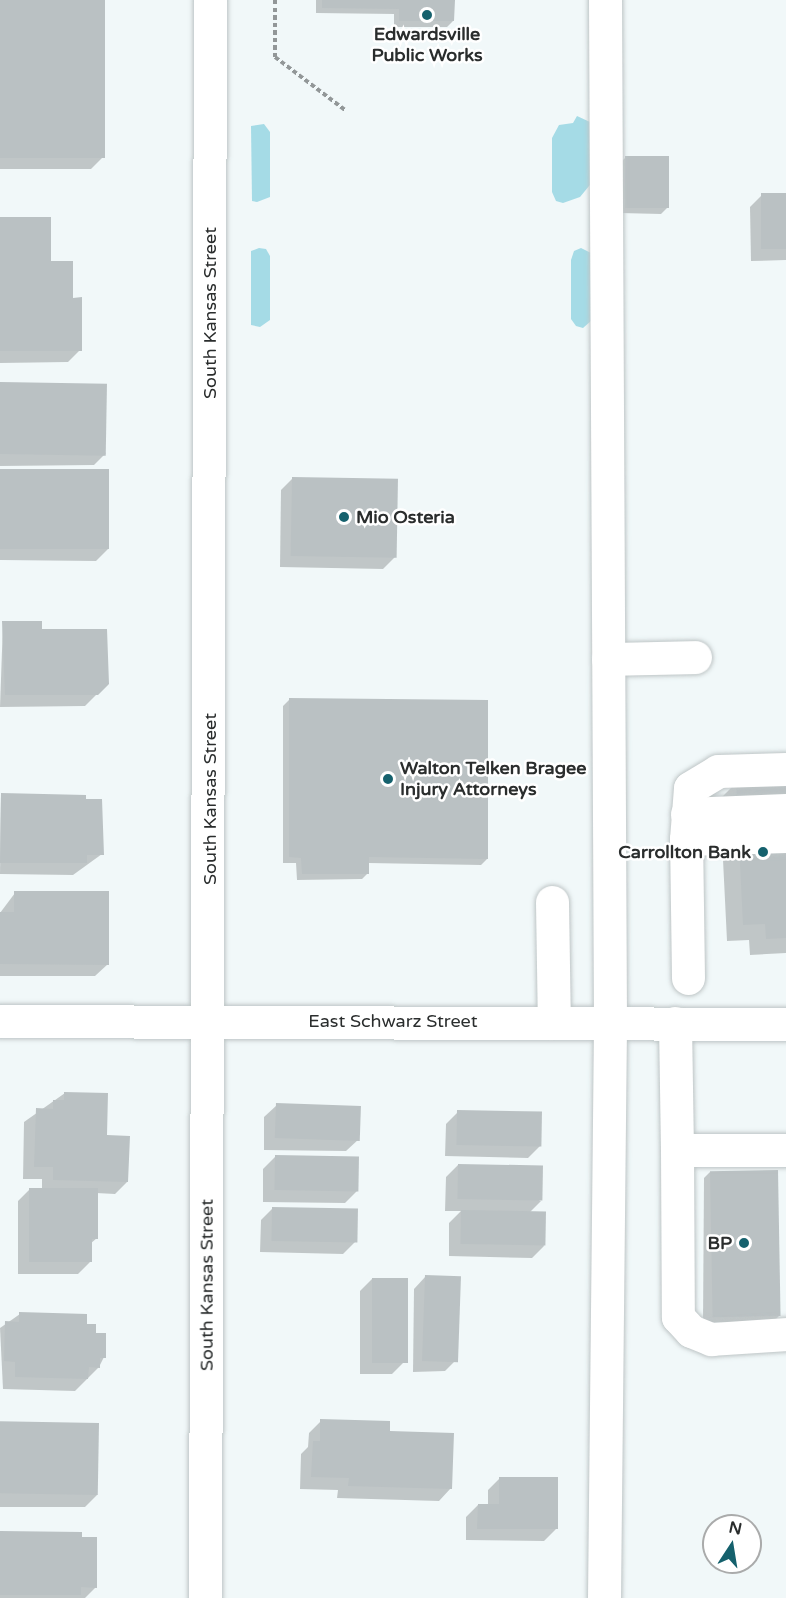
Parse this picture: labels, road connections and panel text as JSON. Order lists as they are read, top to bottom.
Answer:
{
  "streets": {
    "street": ["South Kansas Street", "East Schwarz Street"]
  },
  "crossings": [
    ["South Kansas Street", "East Schwarz Street"]
  ],
  "places": [
    "Edwardsville Public Works",
    "Mio Osteria",
    "Walton Telken Bragee Injury Attorneys",
    "Carrollton Bank",
    "BP"
  ],
  "north": "top"
}
